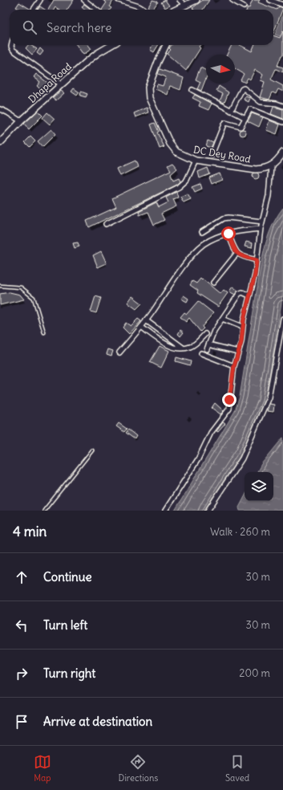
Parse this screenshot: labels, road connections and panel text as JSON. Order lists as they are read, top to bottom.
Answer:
{
  "streets": {
    "street": ["Dhapa Road", "DC Dey Road"]
  },
  "north": "right",
  "page": {
    "search": "Search here",
    "heading": ["4 min", "Walk · 260 m"],
    "list": [
      ["Continue", "30 m"],
      ["Turn left", "30 m"],
      ["Turn right", "200 m"],
      "Arrive at destination"
    ],
    "nav": ["Map", "Directions", "Saved"]
  }
}
